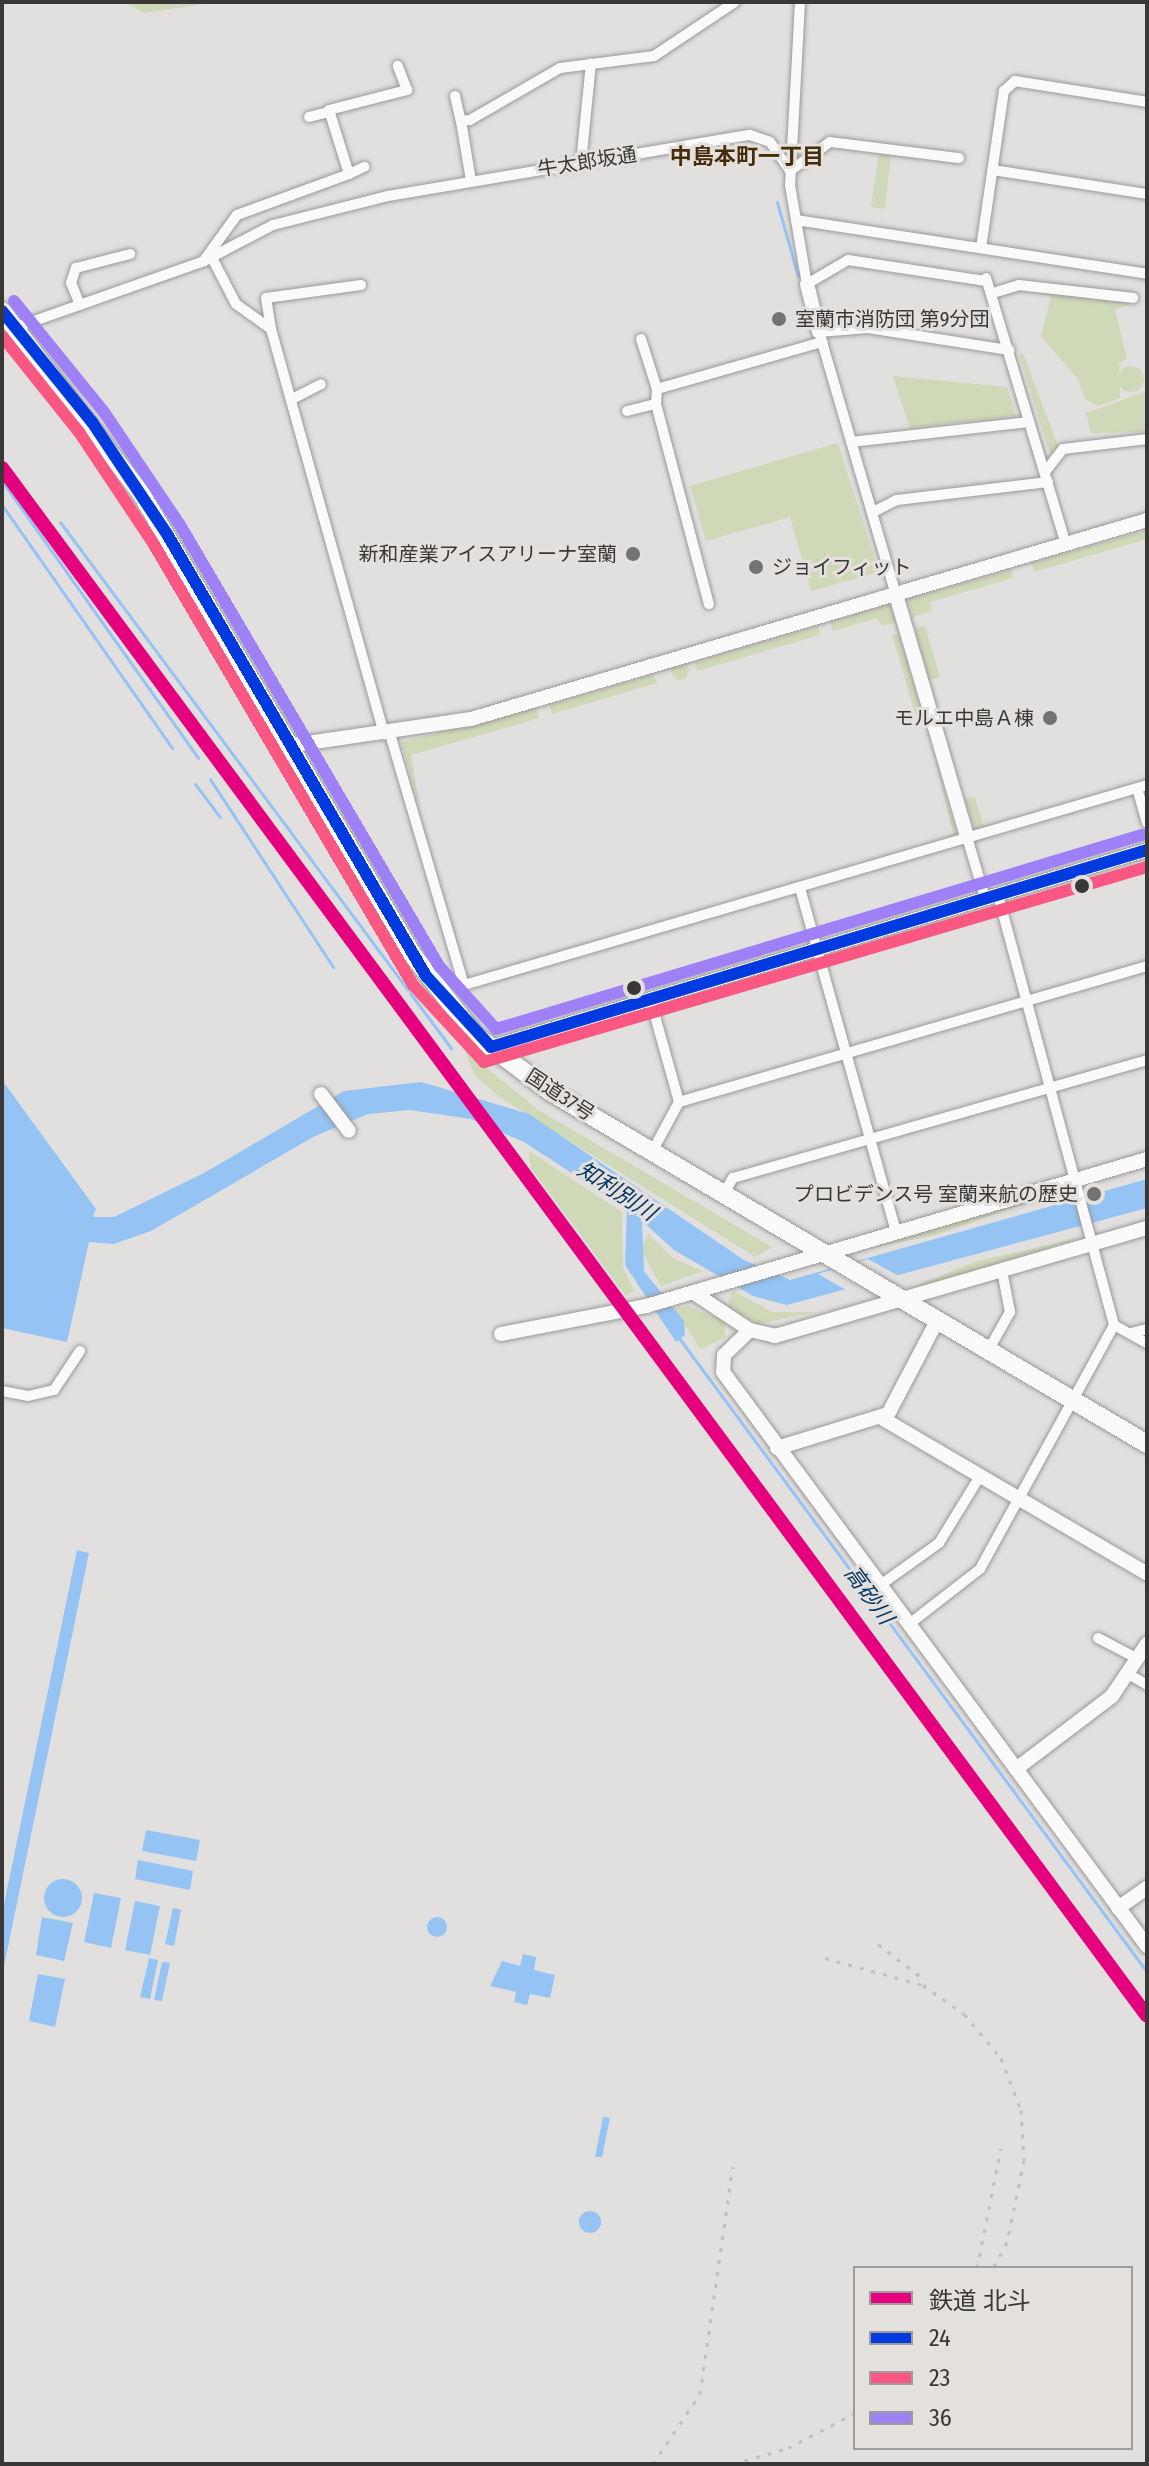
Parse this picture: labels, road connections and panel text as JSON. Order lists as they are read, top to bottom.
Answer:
{
  "streets": {
    "highway": ["国道37号"],
    "street": ["牛太郎坂通"]
  },
  "districts": ["中島本町一丁目"],
  "water": ["知利別川", "高砂川"],
  "places": [
    "室蘭市消防団 第9分団",
    "新和産業アイスアリーナ室蘭",
    "ジョイフィット",
    "モルエ中島Ａ棟",
    "プロビデンス号 室蘭来航の歴史"
  ],
  "lines": [
    "transit line 36",
    "transit line 24",
    "transit line 23",
    "rail line 北斗"
  ],
  "legend": [
    "鉄道 北斗",
    "24",
    "23",
    "36"
  ]
}
